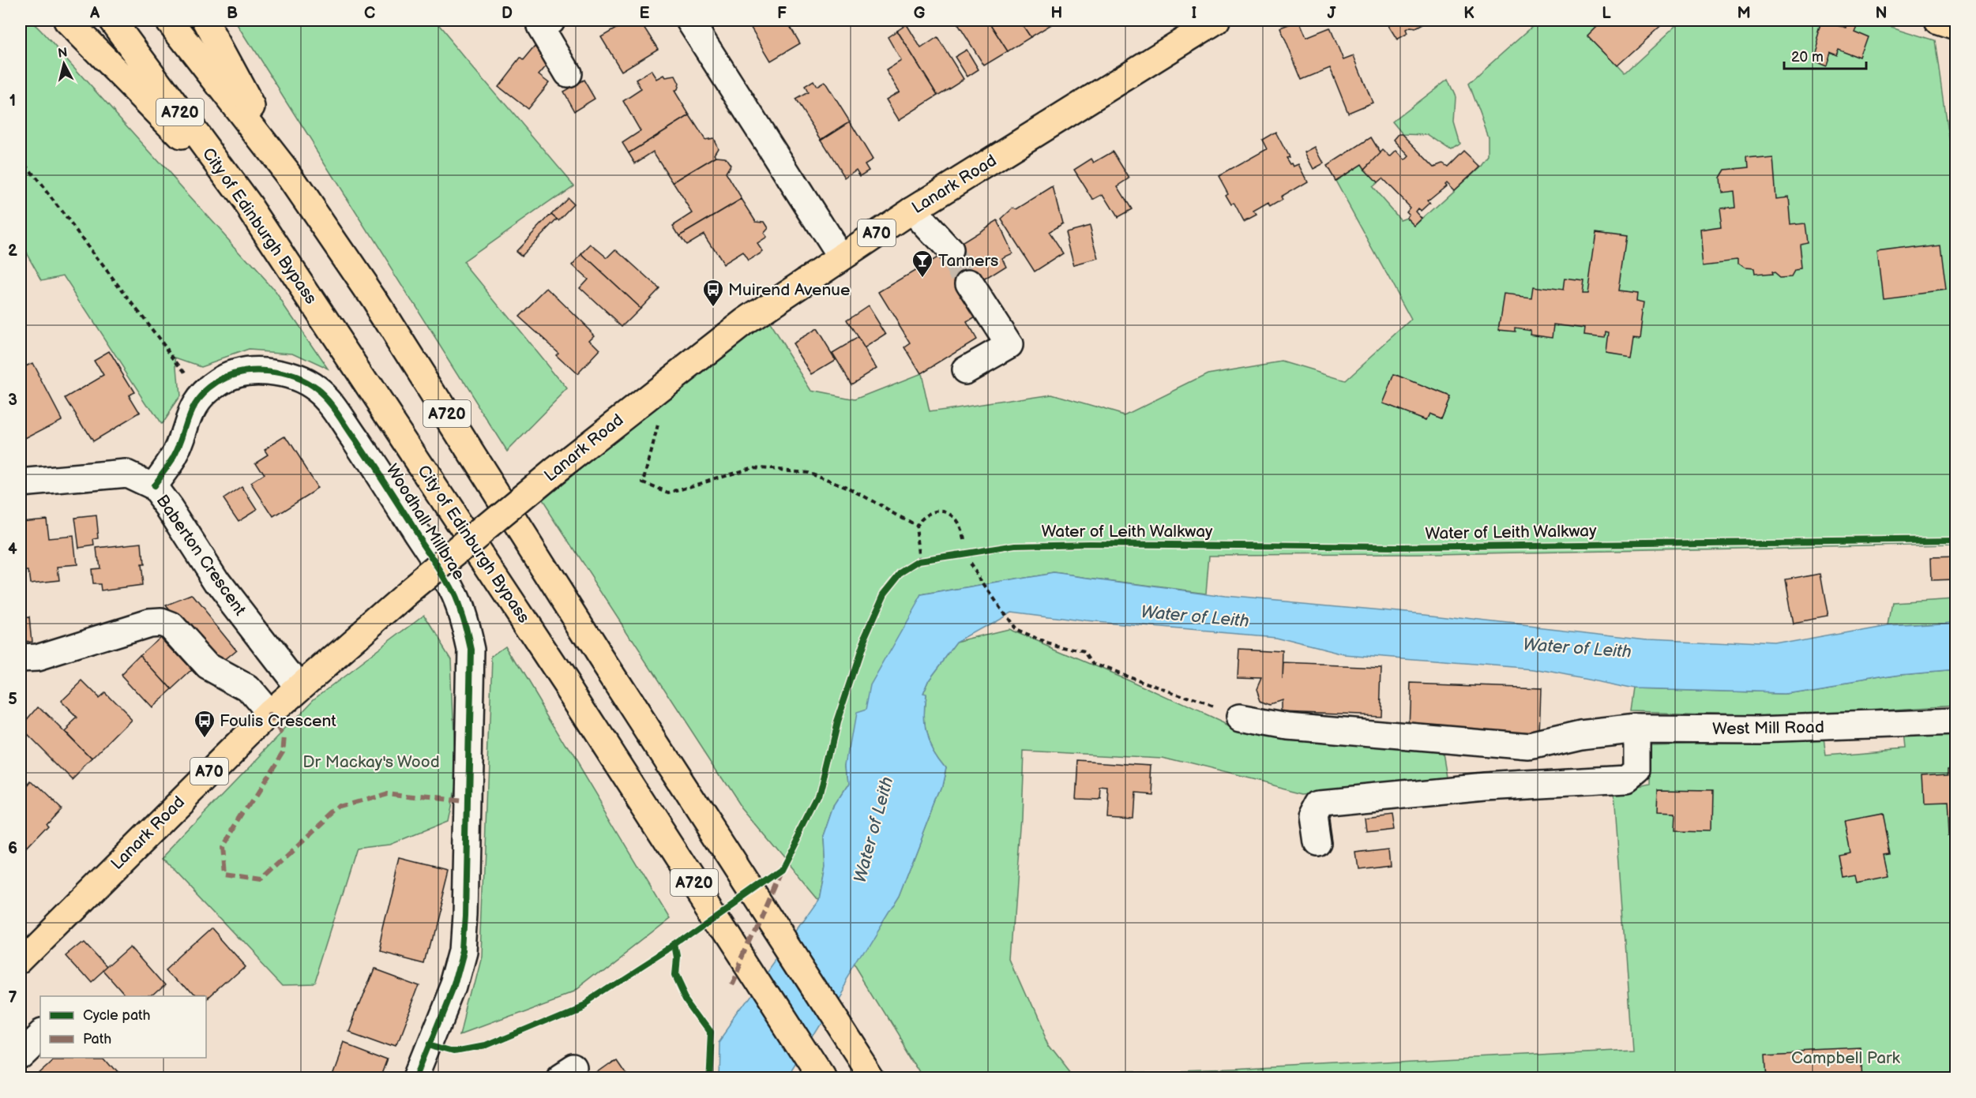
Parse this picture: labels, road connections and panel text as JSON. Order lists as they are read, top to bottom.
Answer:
{
  "streets": {
    "main road": [
      "A720",
      "Lanark Road",
      "City of Edinburgh Bypass",
      "A70"
    ],
    "street": ["Woodhall Millbrae", "Baberton Crescent", "West Mill Road"],
    "cycle path": ["Water of Leith Walkway"]
  },
  "crossings": [
    ["Lanark Road", "Baberton Crescent"],
    ["Woodhall Millbrae", "Baberton Crescent"]
  ],
  "water": ["Water of Leith"],
  "parks": ["Dr Mackay's Wood", "Campbell Park"],
  "places": {
    "bar": ["Tanners"],
    "bus stop": ["Muirend Avenue", "Foulis Crescent"]
  },
  "legend": ["Cycle path", "Path"],
  "scale_bar": "20 m",
  "north": "top",
  "grid": {
    "columns": [
      "A",
      "B",
      "C",
      "D",
      "E",
      "F",
      "G",
      "H",
      "I",
      "J",
      "K",
      "L",
      "M",
      "N"
    ],
    "rows": [
      "1",
      "2",
      "3",
      "4",
      "5",
      "6",
      "7"
    ]
  }
}
